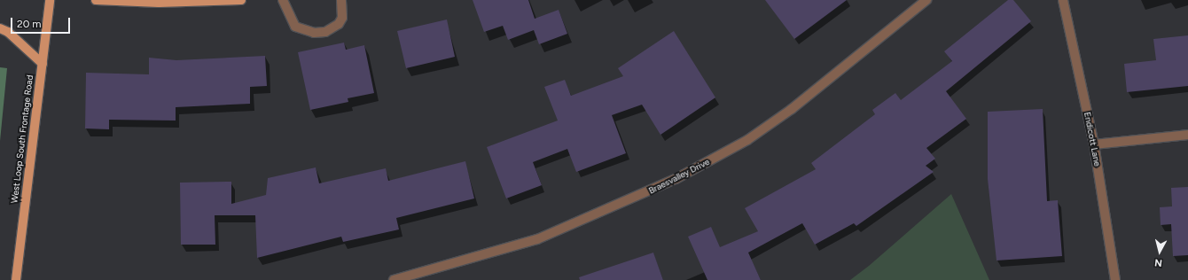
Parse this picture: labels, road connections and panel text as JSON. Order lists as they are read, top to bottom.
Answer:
{
  "streets": {
    "main road": ["West Loop South Frontage Road"],
    "street": ["Endicott Lane", "Braesvalley Drive"]
  },
  "scale_bar": "20 m",
  "north": "bottom"
}
